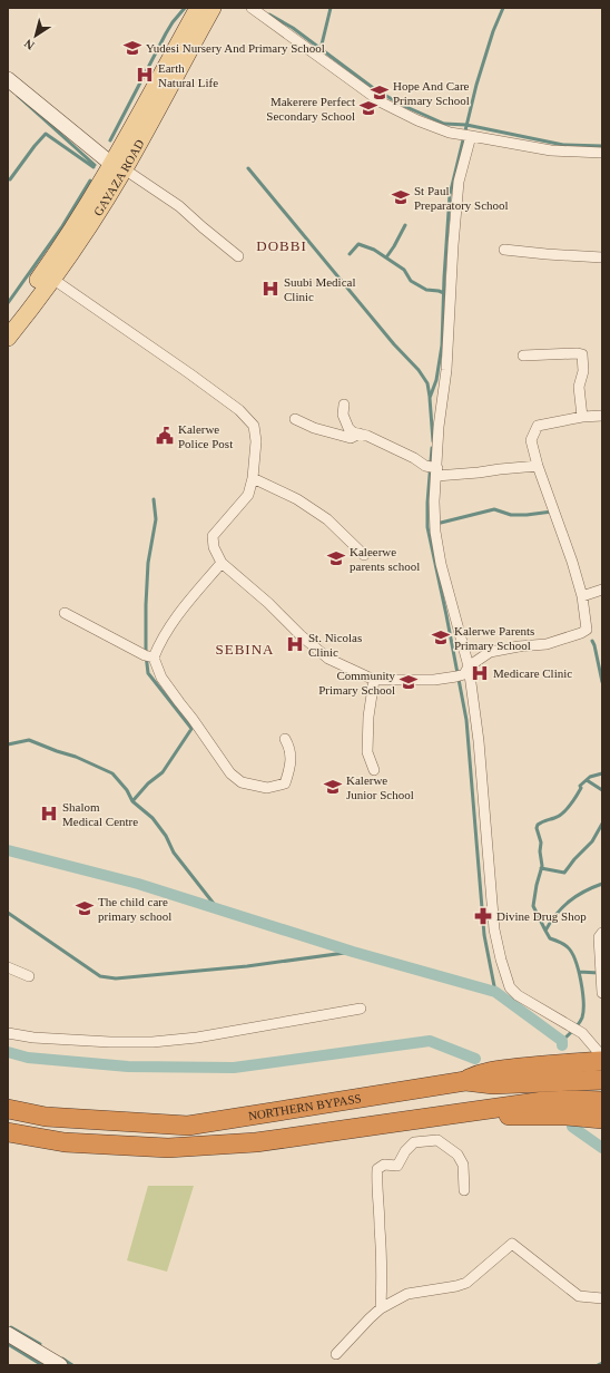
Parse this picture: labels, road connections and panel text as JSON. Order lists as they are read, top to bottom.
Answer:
{
  "streets": {
    "highway": ["NORTHERN BYPASS"],
    "main road": ["GAYAZA ROAD"]
  },
  "districts": ["DOBBI", "SEBINA"],
  "places": {
    "school or university": [
      "Yudesi Nursery And Primary School",
      "Hope And Care Primary School",
      "Makerere Perfect Secondary School",
      "St Paul Preparatory School",
      "Kaleerwe parents school",
      "Kalerwe Parents Primary School",
      "Community Primary School",
      "Kalerwe Junior School",
      "The child care primary school"
    ],
    "hospital": [
      "Earth Natural Life",
      "Suubi Medical Clinic",
      "St. Nicolas Clinic",
      "Medicare Clinic",
      "Shalom Medical Centre"
    ],
    "public building": ["Kalerwe Police Post"],
    "pharmacy": ["Divine Drug Shop"]
  },
  "north": "bottom left"
}
